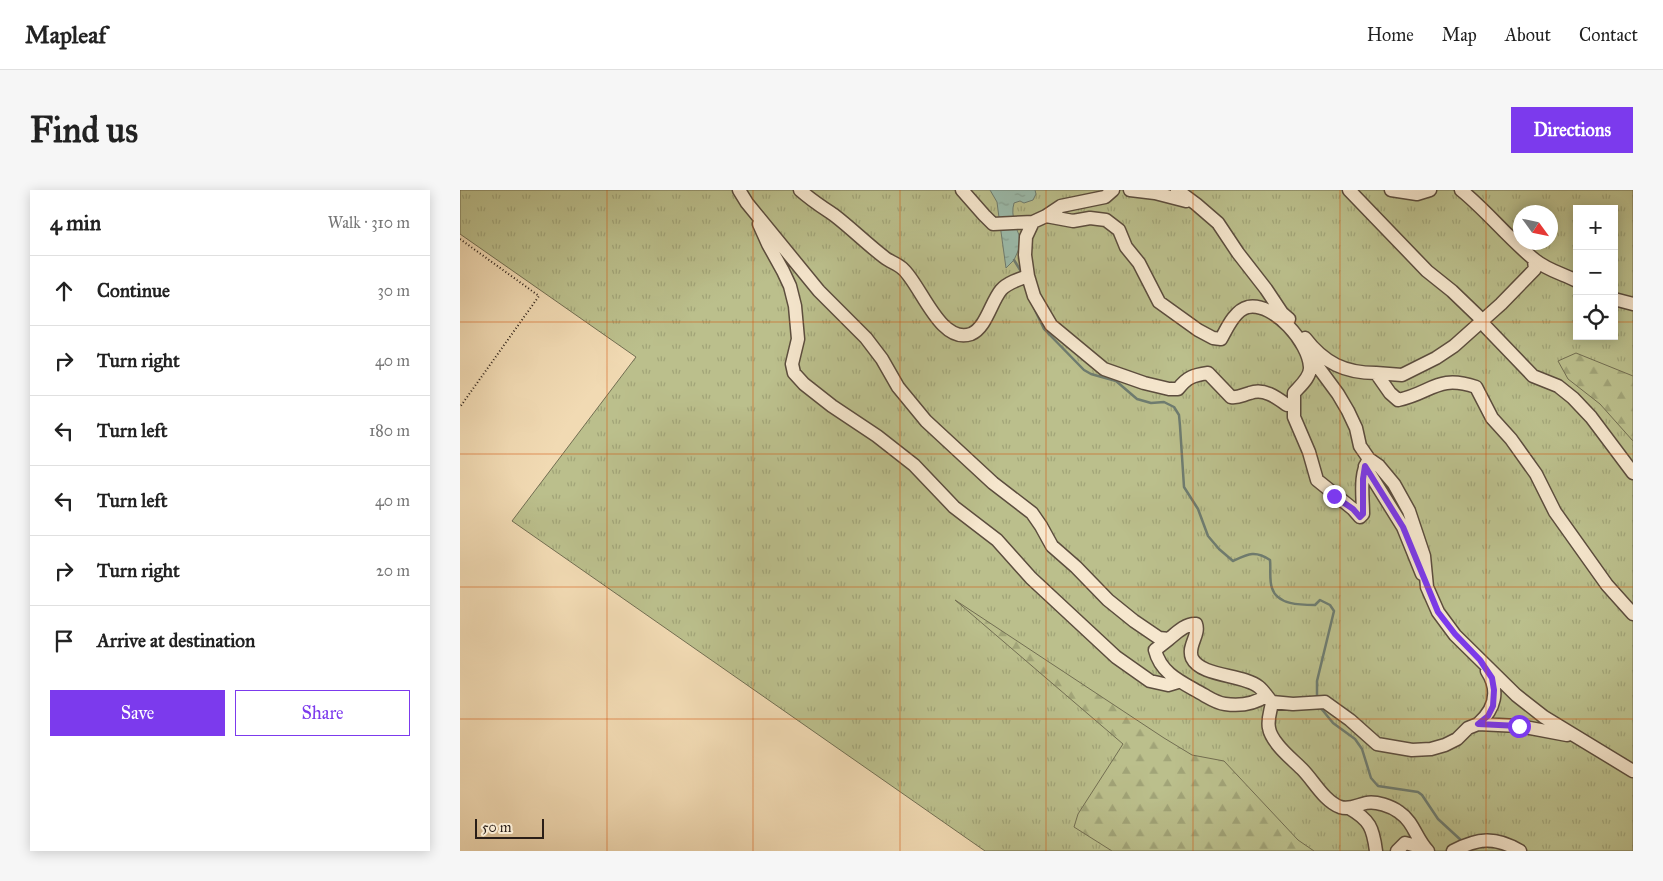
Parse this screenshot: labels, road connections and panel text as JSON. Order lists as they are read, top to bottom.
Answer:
{
  "scale_bar": "50 m",
  "north": "bottom right",
  "page": {
    "header": "Mapleaf",
    "nav": [
      "Home",
      "Map",
      "About",
      "Contact"
    ],
    "buttons": [
      "Directions",
      ["Save", "Share"]
    ],
    "title": "Find us",
    "heading": ["4 min", "Walk · 310 m"],
    "map_buttons": ["+", "−"],
    "list": [
      ["Continue", "30 m"],
      ["Turn right", "40 m"],
      ["Turn left", "180 m"],
      ["Turn left", "40 m"],
      ["Turn right", "20 m"],
      "Arrive at destination"
    ],
    "scale": "50 m"
  }
}
